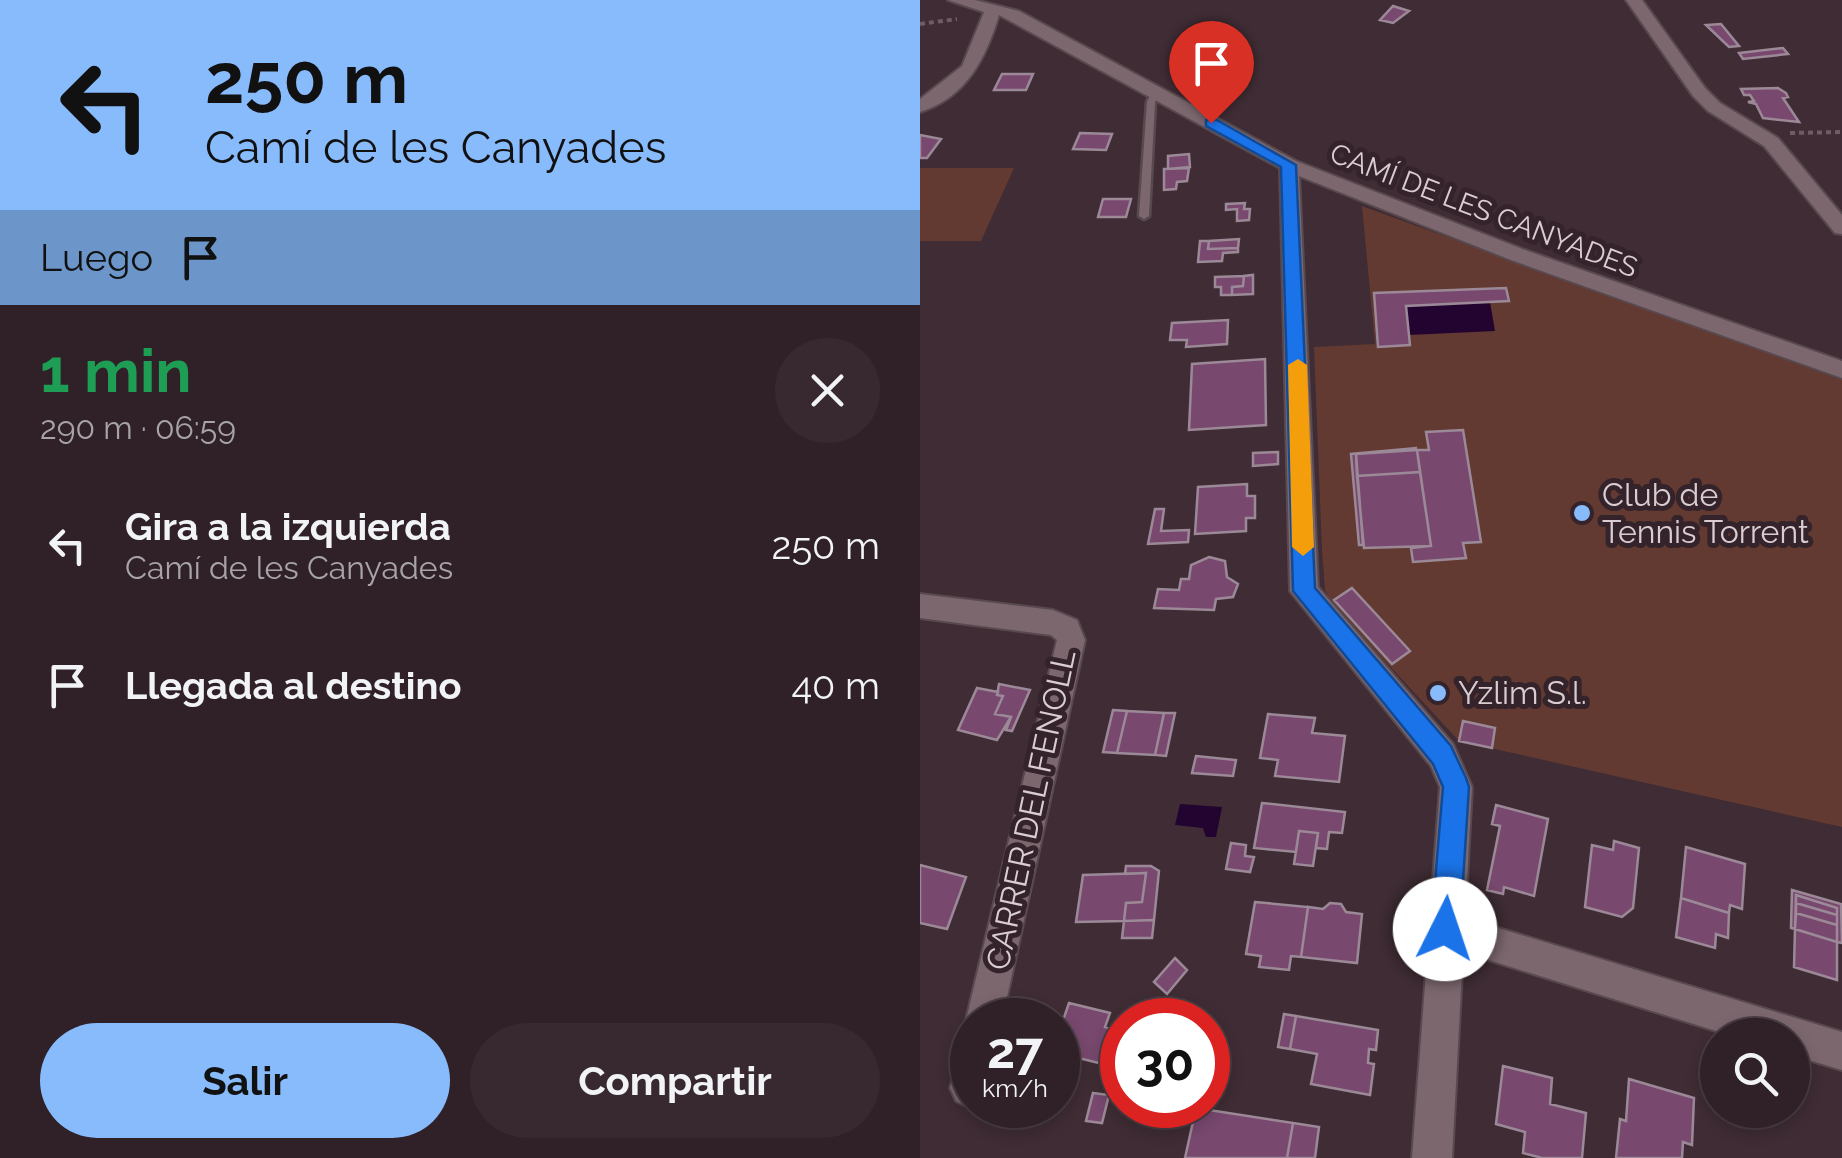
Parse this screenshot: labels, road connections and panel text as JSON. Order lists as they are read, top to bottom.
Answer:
{
  "streets": {
    "street": ["CAMÍ DE LES CANYADES", "CARRER DEL FENOLL"]
  },
  "places": ["Club de Tennis Torrent", "Yzlim S.l."],
  "page": {
    "turn": ["250 m", "Camí de les Canyades"],
    "then": "Luego",
    "heading": ["1 min", "290 m · 06:59"],
    "list": [
      {
        "name": "Gira a la izquierda",
        "note": "Camí de les Canyades",
        "value": "250 m"
      },
      {
        "name": "Llegada al destino",
        "value": "40 m"
      }
    ],
    "speed": "27 km/h",
    "limit": "30",
    "buttons": ["Salir", "Compartir"]
  }
}
